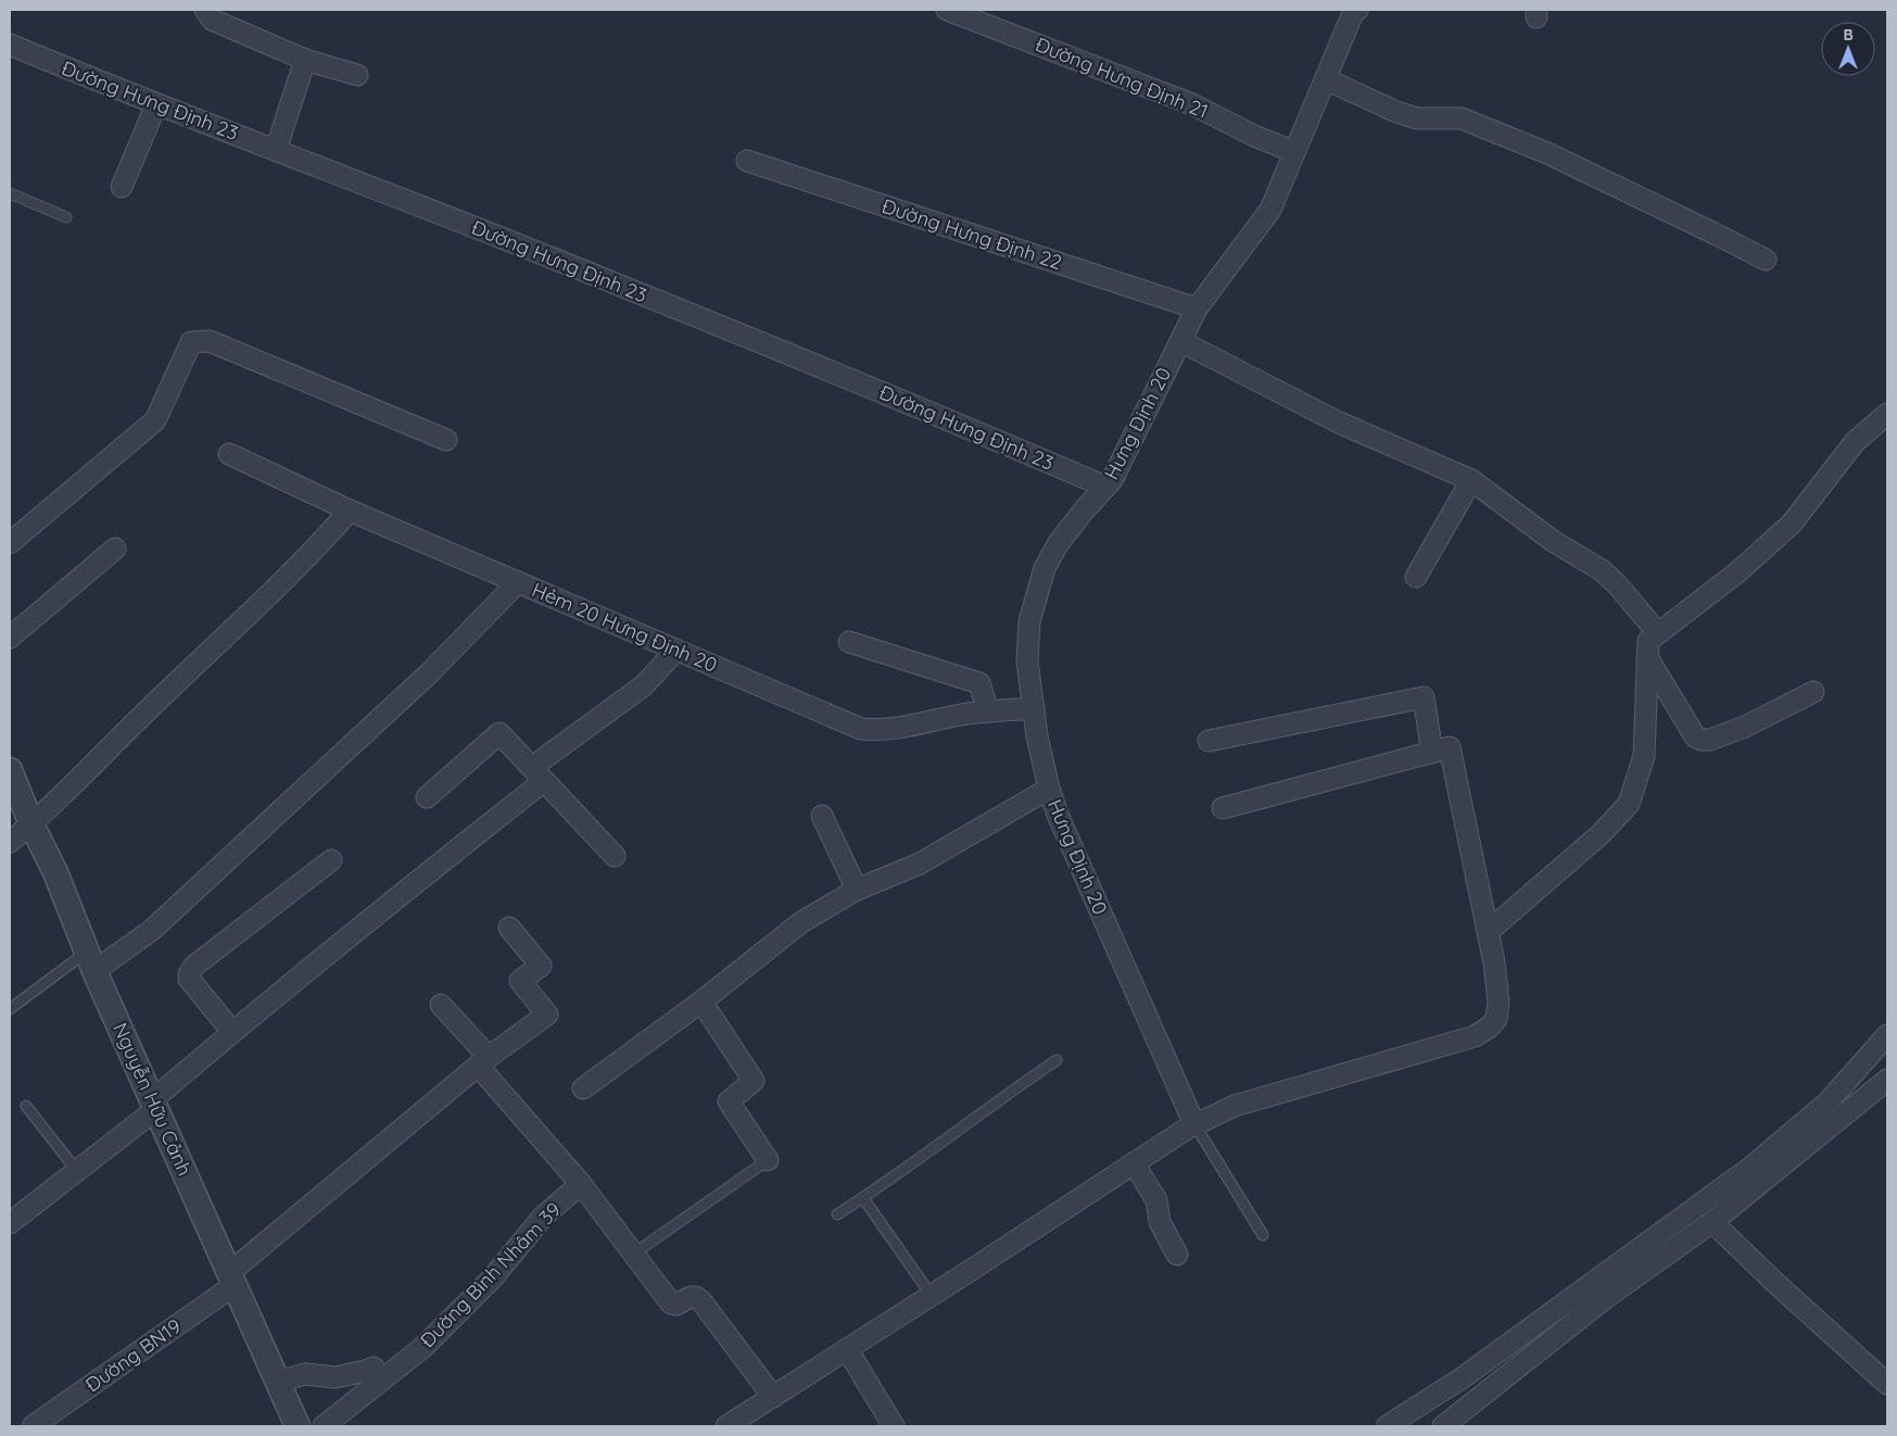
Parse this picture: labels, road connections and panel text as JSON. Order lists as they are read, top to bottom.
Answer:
{
  "streets": {
    "street": [
      "Đường Hưng Định 21",
      "Đường Hưng Định 23",
      "Đường Hưng Định 22",
      "Hưng Định 20",
      "Hẻm 20 Hưng Định 20",
      "Nguyễn Hữu Cảnh",
      "Đường Bình Nhâm 39",
      "Đường BN19"
    ]
  },
  "crossings": [
    ["Đường Hưng Định 21", "Hưng Định 20"],
    ["Đường Hưng Định 23", "Hưng Định 20"],
    ["Đường Hưng Định 22", "Hưng Định 20"],
    ["Hưng Định 20", "Hẻm 20 Hưng Định 20"],
    ["Nguyễn Hữu Cảnh", "Đường BN19"]
  ],
  "north": "top"
}
